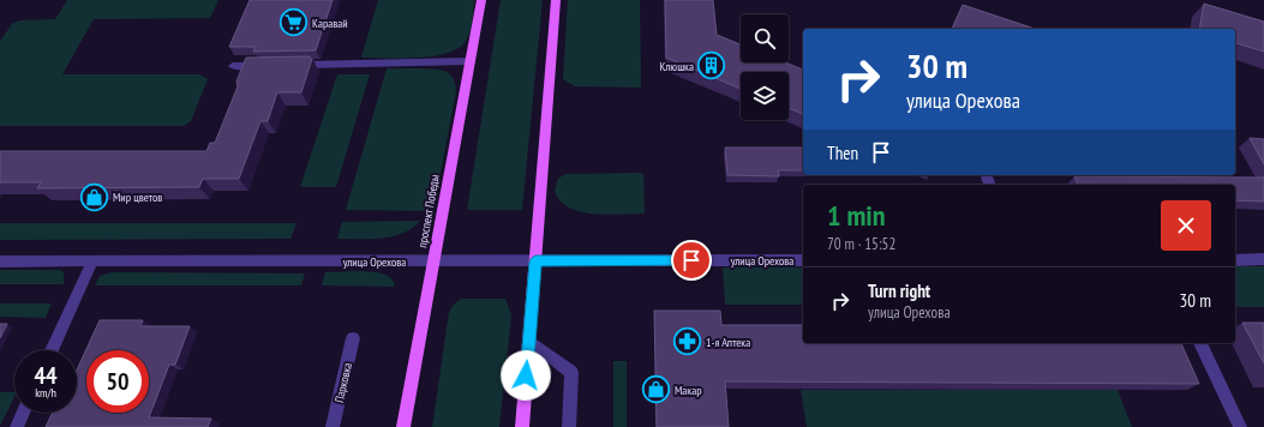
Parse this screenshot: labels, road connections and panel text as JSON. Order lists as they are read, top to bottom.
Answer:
{
  "streets": {
    "main road": ["проспект Победы"],
    "street": ["улица Орехова", "Парковка"]
  },
  "crossings": [
    ["проспект Победы", "улица Орехова"]
  ],
  "places": {
    "supermarket": ["Каравай"],
    "building": ["Клюшка"],
    "shop": ["Мир цветов", "Макар"],
    "pharmacy": ["1-я Аптека"]
  },
  "page": {
    "turn": ["30 m", "улица Орехова"],
    "then": "Then",
    "heading": ["1 min", "70 m · 15:52"],
    "list": [
      {
        "name": "Turn right",
        "note": "улица Орехова",
        "value": "30 m"
      }
    ],
    "speed": "44 km/h",
    "limit": "50"
  }
}
